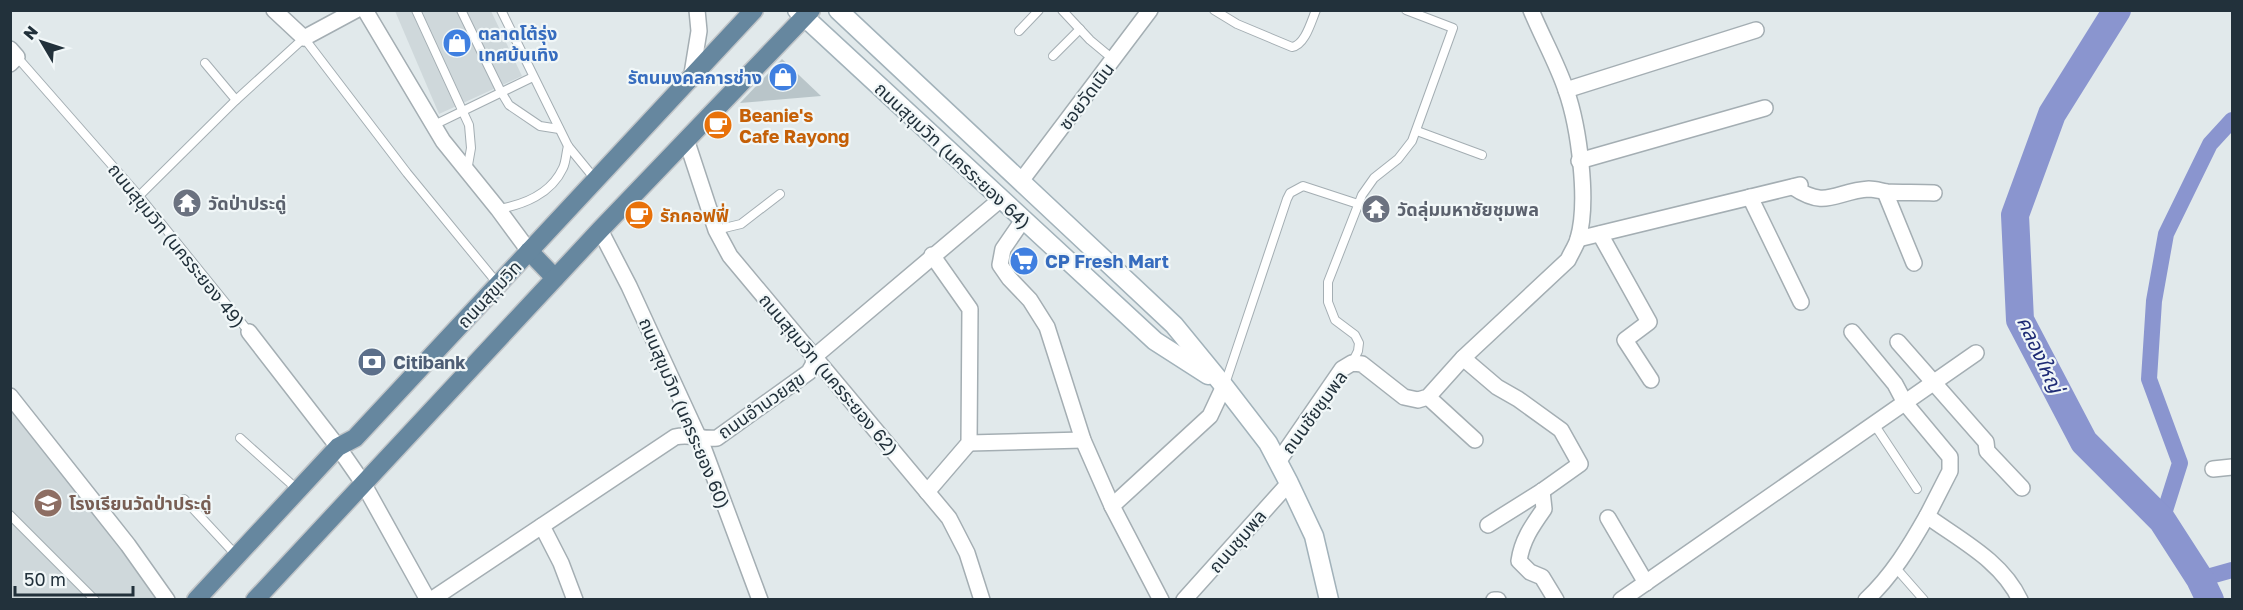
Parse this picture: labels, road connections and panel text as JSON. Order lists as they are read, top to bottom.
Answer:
{
  "streets": {
    "main road": ["ถนนสุขุมวิท"],
    "street": [
      "ซอยวัดเนิน",
      "ถนนสุขุมวิท (นครระยอง 64)",
      "ถนนสุขุมวิท (นครระยอง 49)",
      "ถนนสุขุมวิท (นครระยอง 62)",
      "ถนนอำนวยสุข",
      "ถนนชัยชุมพล",
      "ถนนสุขุมวิท (นครระยอง 60)",
      "ถนนชุมพล"
    ]
  },
  "crossings": [
    ["ซอยวัดเนิน", "ถนนสุขุมวิท (นครระยอง 64)"],
    ["ถนนสุขุมวิท (นครระยอง 64)", "ถนนสุขุมวิท"],
    ["ถนนสุขุมวิท (นครระยอง 64)", "ถนนอำนวยสุข"],
    ["ถนนสุขุมวิท (นครระยอง 64)", "ถนนชัยชุมพล"],
    ["ถนนสุขุมวิท (นครระยอง 64)", "ถนนชุมพล"],
    ["ถนนสุขุมวิท (นครระยอง 49)", "ถนนสุขุมวิท"],
    ["ถนนสุขุมวิท (นครระยอง 49)", "ถนนอำนวยสุข"],
    ["ถนนสุขุมวิท", "ถนนสุขุมวิท (นครระยอง 62)"],
    ["ถนนสุขุมวิท", "ถนนสุขุมวิท (นครระยอง 60)"],
    ["ถนนสุขุมวิท (นครระยอง 62)", "ถนนอำนวยสุข"],
    ["ถนนอำนวยสุข", "ถนนสุขุมวิท (นครระยอง 60)"]
  ],
  "water": ["คลองใหญ่"],
  "places": {
    "shop": ["ตลาดโต้รุ่ง เทศบ้นเทิง", "รัตนมงคลการช่าง"],
    "cafe": ["Beanie's Cafe Rayong", "รักคอฟฟี่"],
    "temple": ["วัดป่าประดู่", "วัดลุ่มมหาชัยชุมพล"],
    "supermarket": ["CP Fresh Mart"],
    "bank": ["Citibank"],
    "school or university": ["โรงเรียนวัดป่าประดู่"]
  },
  "scale_bar": "50 m",
  "north": "top left"
}
